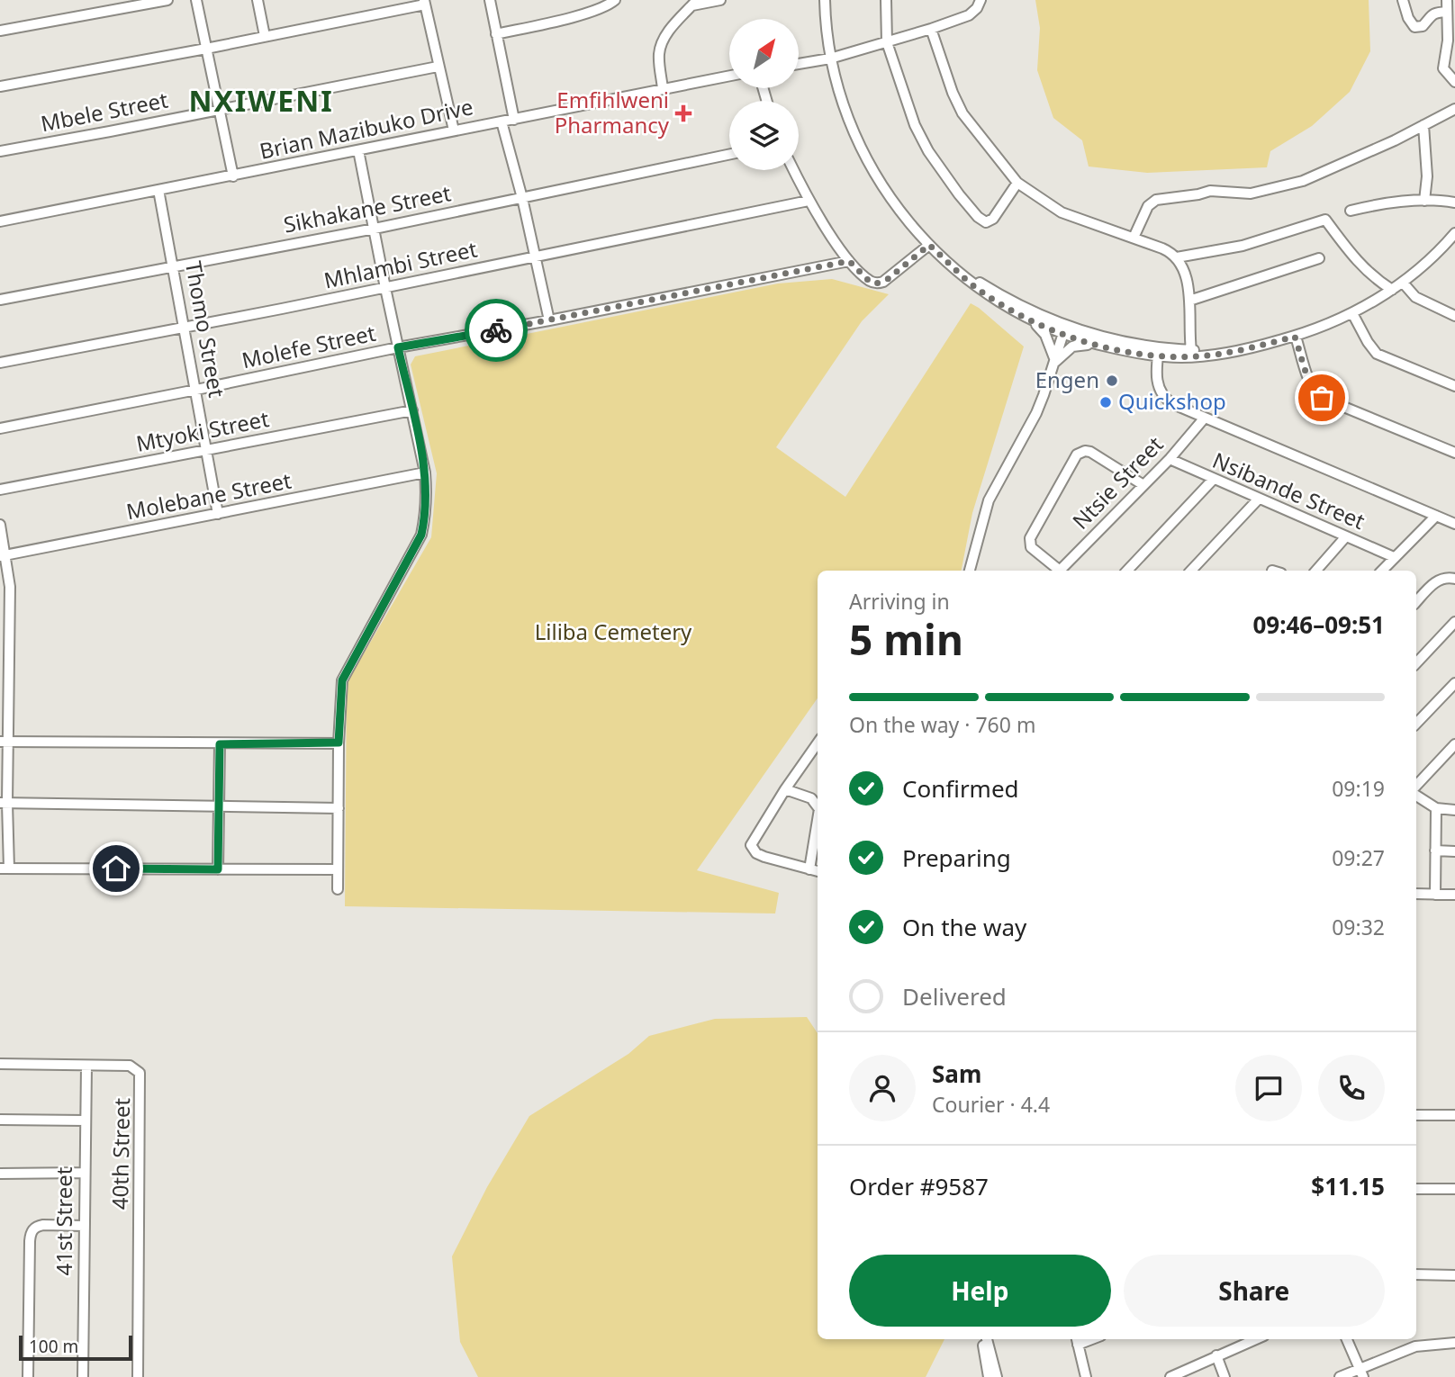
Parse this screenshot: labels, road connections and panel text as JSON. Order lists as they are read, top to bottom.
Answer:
{
  "streets": {
    "street": [
      "Mbele Street",
      "Brian Mazibuko Drive",
      "Sikhakane Street",
      "Mhlambi Street",
      "Thomo Street",
      "Molefe Street",
      "Mtyoki Street",
      "Ntsie Street",
      "Nsibande Street",
      "Molebane Street",
      "40th Street",
      "41st Street"
    ]
  },
  "crossings": [
    ["Brian Mazibuko Drive", "Thomo Street"],
    ["Sikhakane Street", "Thomo Street"],
    ["Mhlambi Street", "Thomo Street"],
    ["Thomo Street", "Molefe Street"],
    ["Thomo Street", "Mtyoki Street"],
    ["Thomo Street", "Molebane Street"],
    ["Ntsie Street", "Nsibande Street"],
    ["40th Street", "41st Street"]
  ],
  "districts": ["NXIWENI"],
  "parks": ["Liliba Cemetery"],
  "places": {
    "health": ["Emfihlweni Pharmancy"],
    "other": ["Engen", "Quickshop"]
  },
  "scale_bar": "100 m",
  "north": "top right",
  "page": {
    "heading": ["5 min", "Arriving in", "09:46–09:51"],
    "panel": [
      "Sam",
      "Courier · 4.4",
      "Order #9587",
      "$11.15"
    ],
    "bar": "On the way · 760 m",
    "list": [
      ["Confirmed", "09:19"],
      ["Preparing", "09:27"],
      ["On the way", "09:32"],
      "Delivered"
    ],
    "buttons": ["Help", "Share"],
    "scale": "100 m"
  }
}
